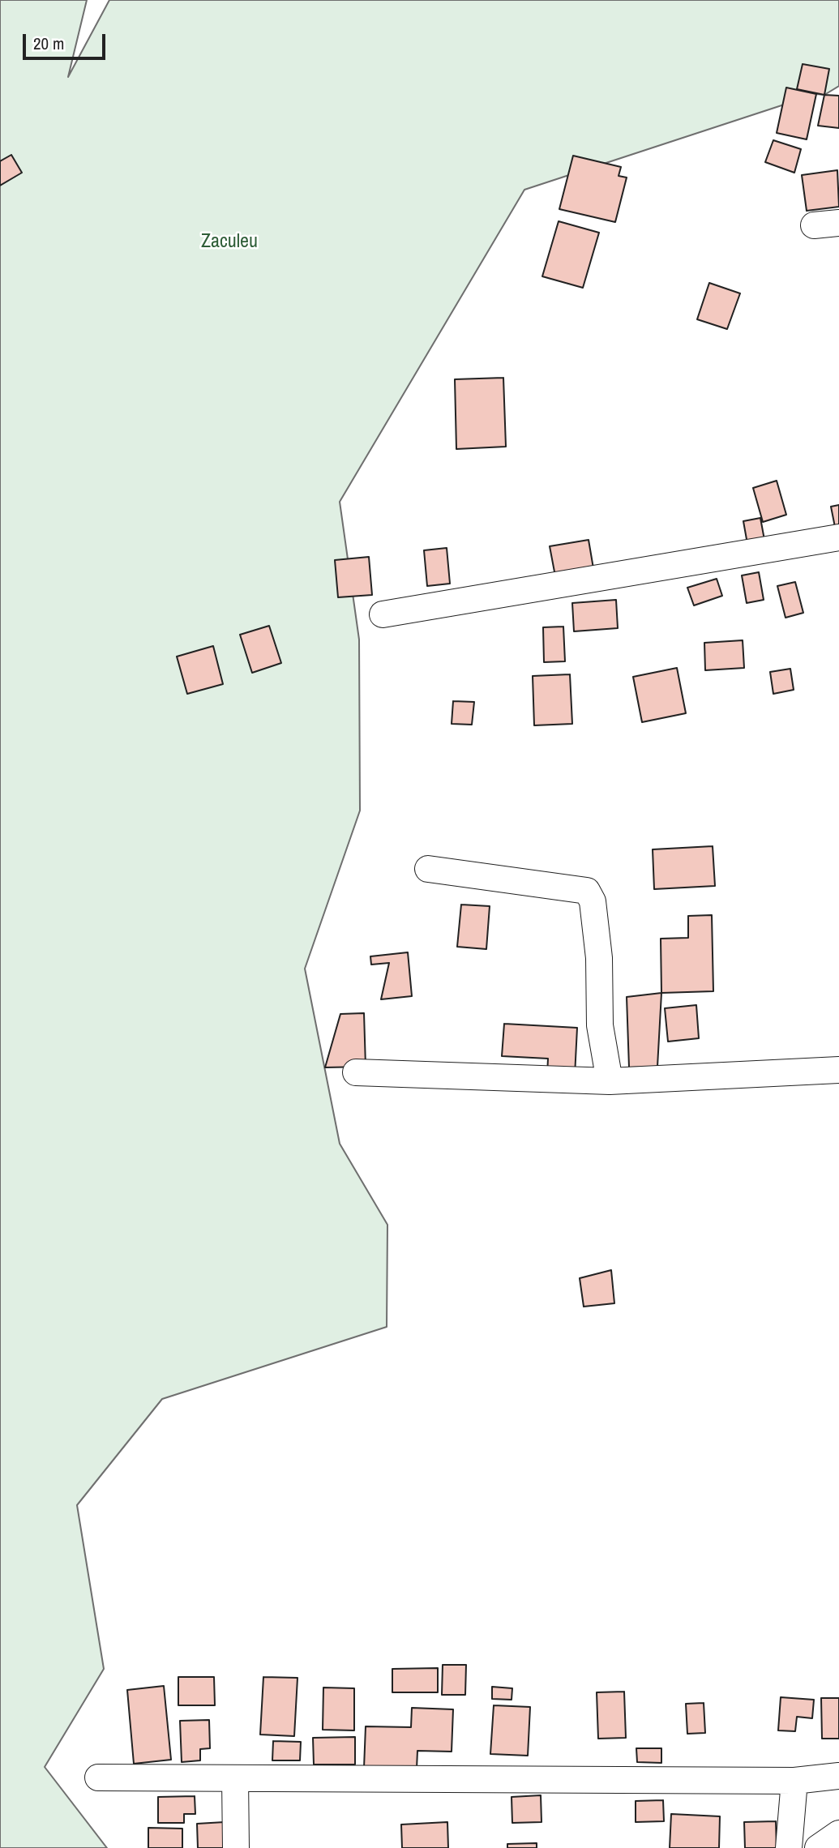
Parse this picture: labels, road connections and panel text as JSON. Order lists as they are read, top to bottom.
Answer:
{
  "parks": ["Zaculeu"],
  "scale_bar": "20 m"
}
